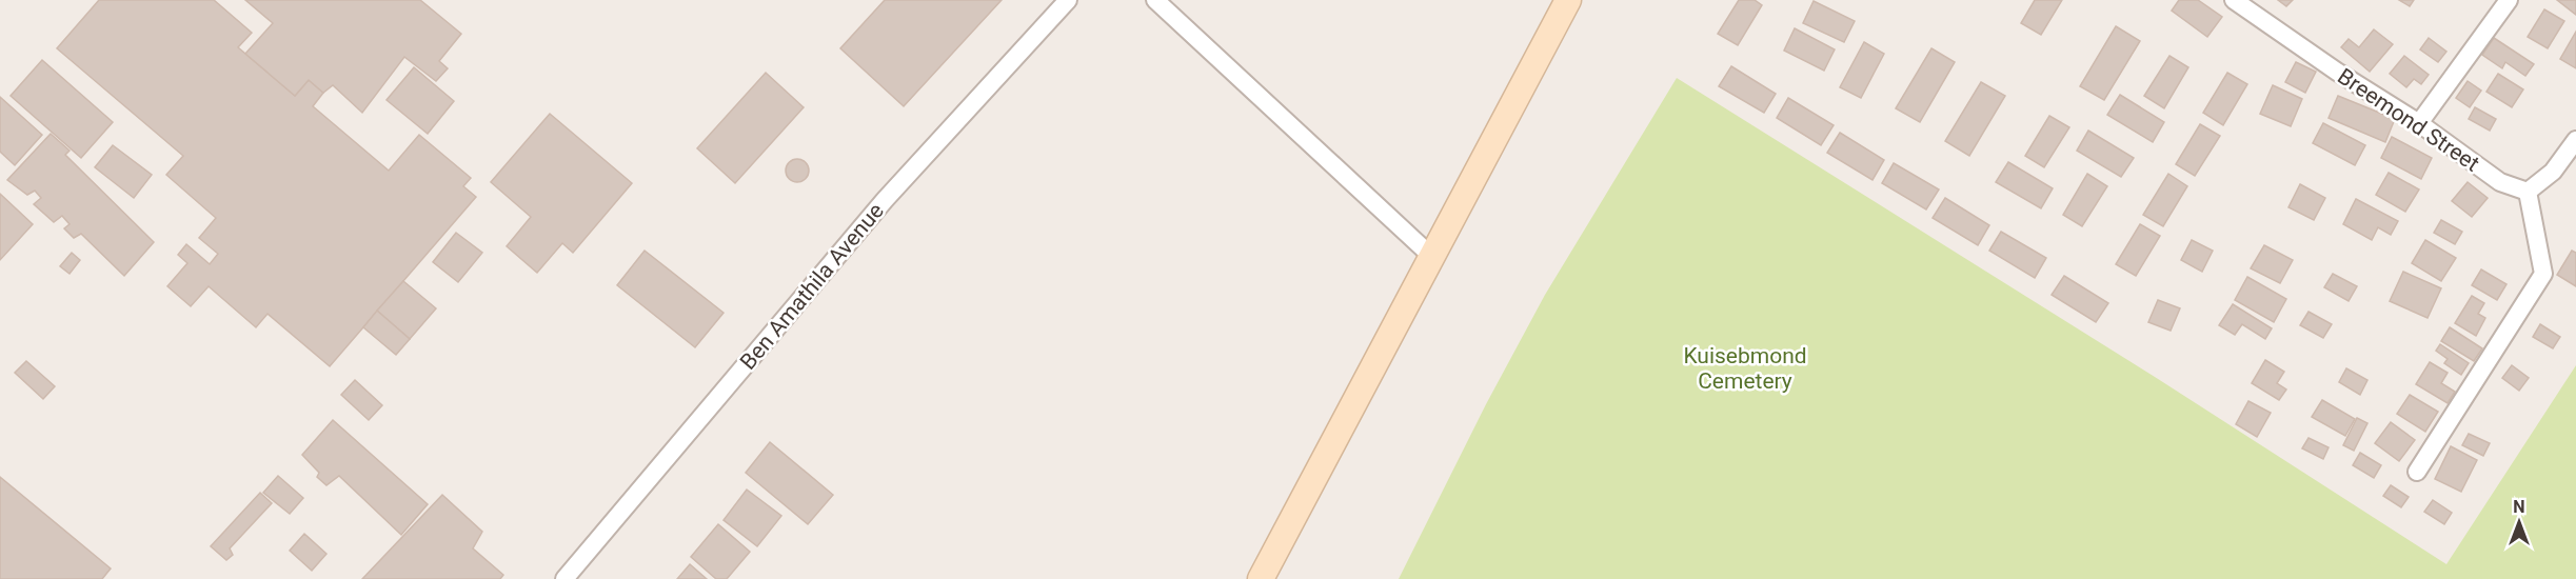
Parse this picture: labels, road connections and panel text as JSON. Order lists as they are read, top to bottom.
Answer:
{
  "streets": {
    "street": ["Breemond Street", "Ben Amathila Avenue"]
  },
  "parks": ["Kuisebmond Cemetery"],
  "north": "top"
}
